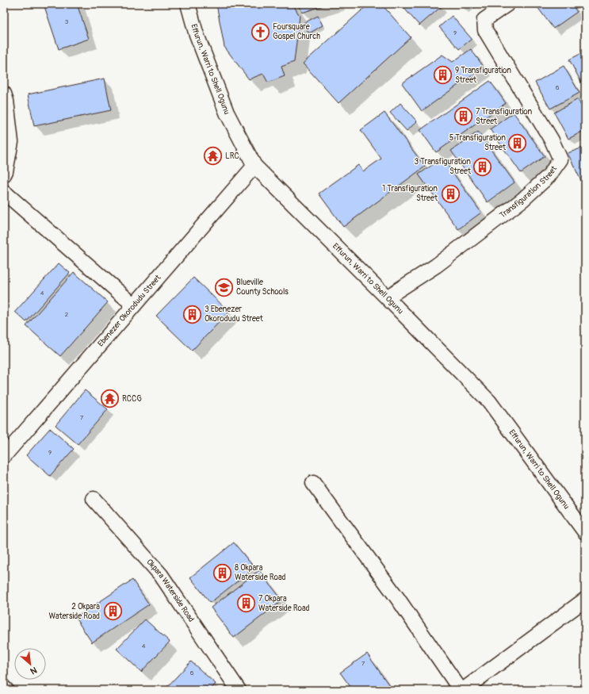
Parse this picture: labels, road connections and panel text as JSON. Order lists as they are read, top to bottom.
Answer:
{
  "streets": {
    "street": [
      "Effurun, Warri to Shell Ogunu",
      "Transfiguration Street",
      "Ebenezer Okorodudu Street",
      "Okpara Waterside Road"
    ]
  },
  "crossings": [
    ["Effurun, Warri to Shell Ogunu", "Transfiguration Street"],
    ["Effurun, Warri to Shell Ogunu", "Ebenezer Okorodudu Street"]
  ],
  "places": {
    "church": ["Foursquare Gospel Church"],
    "building": [
      "9 Transfiguration Street",
      "7 Transfiguration Street",
      "5 Transfiguration Street",
      "3 Transfiguration Street",
      "1 Transfiguration Street",
      "3 Ebenezer Okorodudu Street",
      "8 Okpara Waterside Road",
      "7 Okpara Waterside Road",
      "2 Okpara Waterside Road"
    ],
    "temple": ["LRC", "RCCG"],
    "school or university": ["Blueville County Schools"]
  },
  "house_numbers": [
    "3",
    "9",
    "6",
    "4",
    "2",
    "7",
    "9",
    "4",
    "7",
    "6"
  ],
  "north": "bottom right"
}
